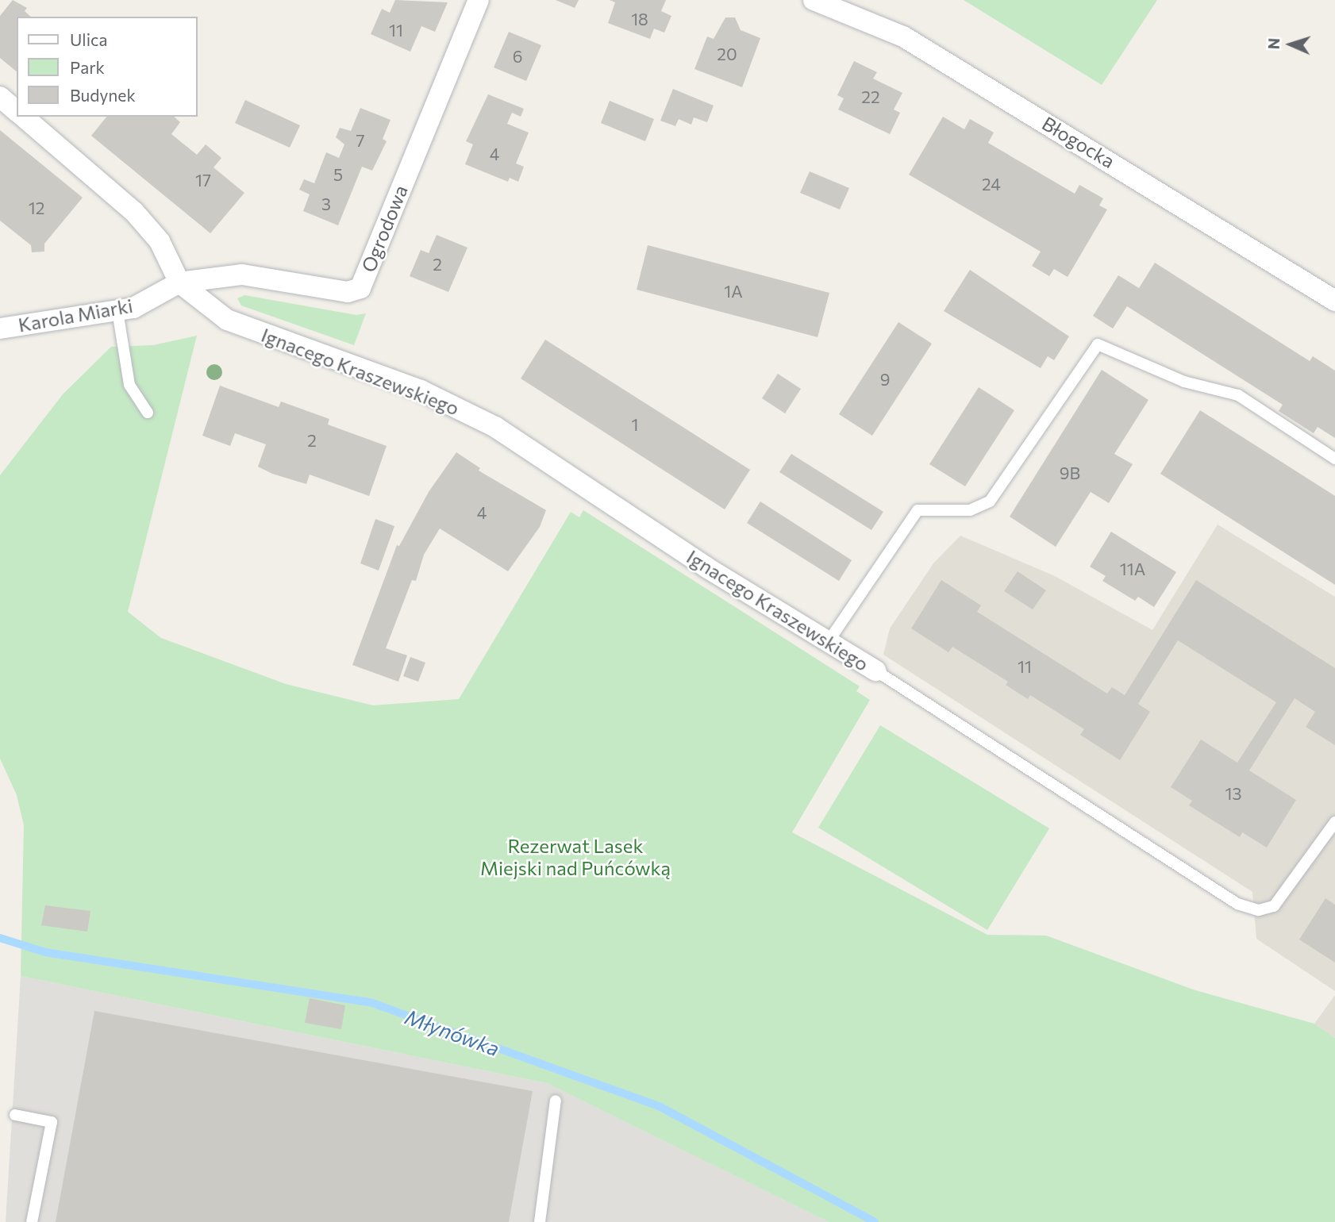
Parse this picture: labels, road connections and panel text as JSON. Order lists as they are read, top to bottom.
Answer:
{
  "streets": {
    "street": [
      "Błogocka",
      "Ogrodowa",
      "Karola Miarki",
      "Ignacego Kraszewskiego"
    ]
  },
  "crossings": [
    ["Ogrodowa", "Karola Miarki"],
    ["Ogrodowa", "Ignacego Kraszewskiego"],
    ["Karola Miarki", "Ignacego Kraszewskiego"]
  ],
  "water": ["Młynówka"],
  "parks": ["Rezerwat Lasek Miejski nad Puńcówką"],
  "house_numbers": [
    "18",
    "11",
    "20",
    "6",
    "22",
    "7",
    "4",
    "5",
    "17",
    "24",
    "3",
    "12",
    "2",
    "1A",
    "9",
    "1",
    "2",
    "9B",
    "4",
    "11A",
    "11",
    "13"
  ],
  "legend": ["Ulica", "Park", "Budynek"],
  "north": "left"
}
